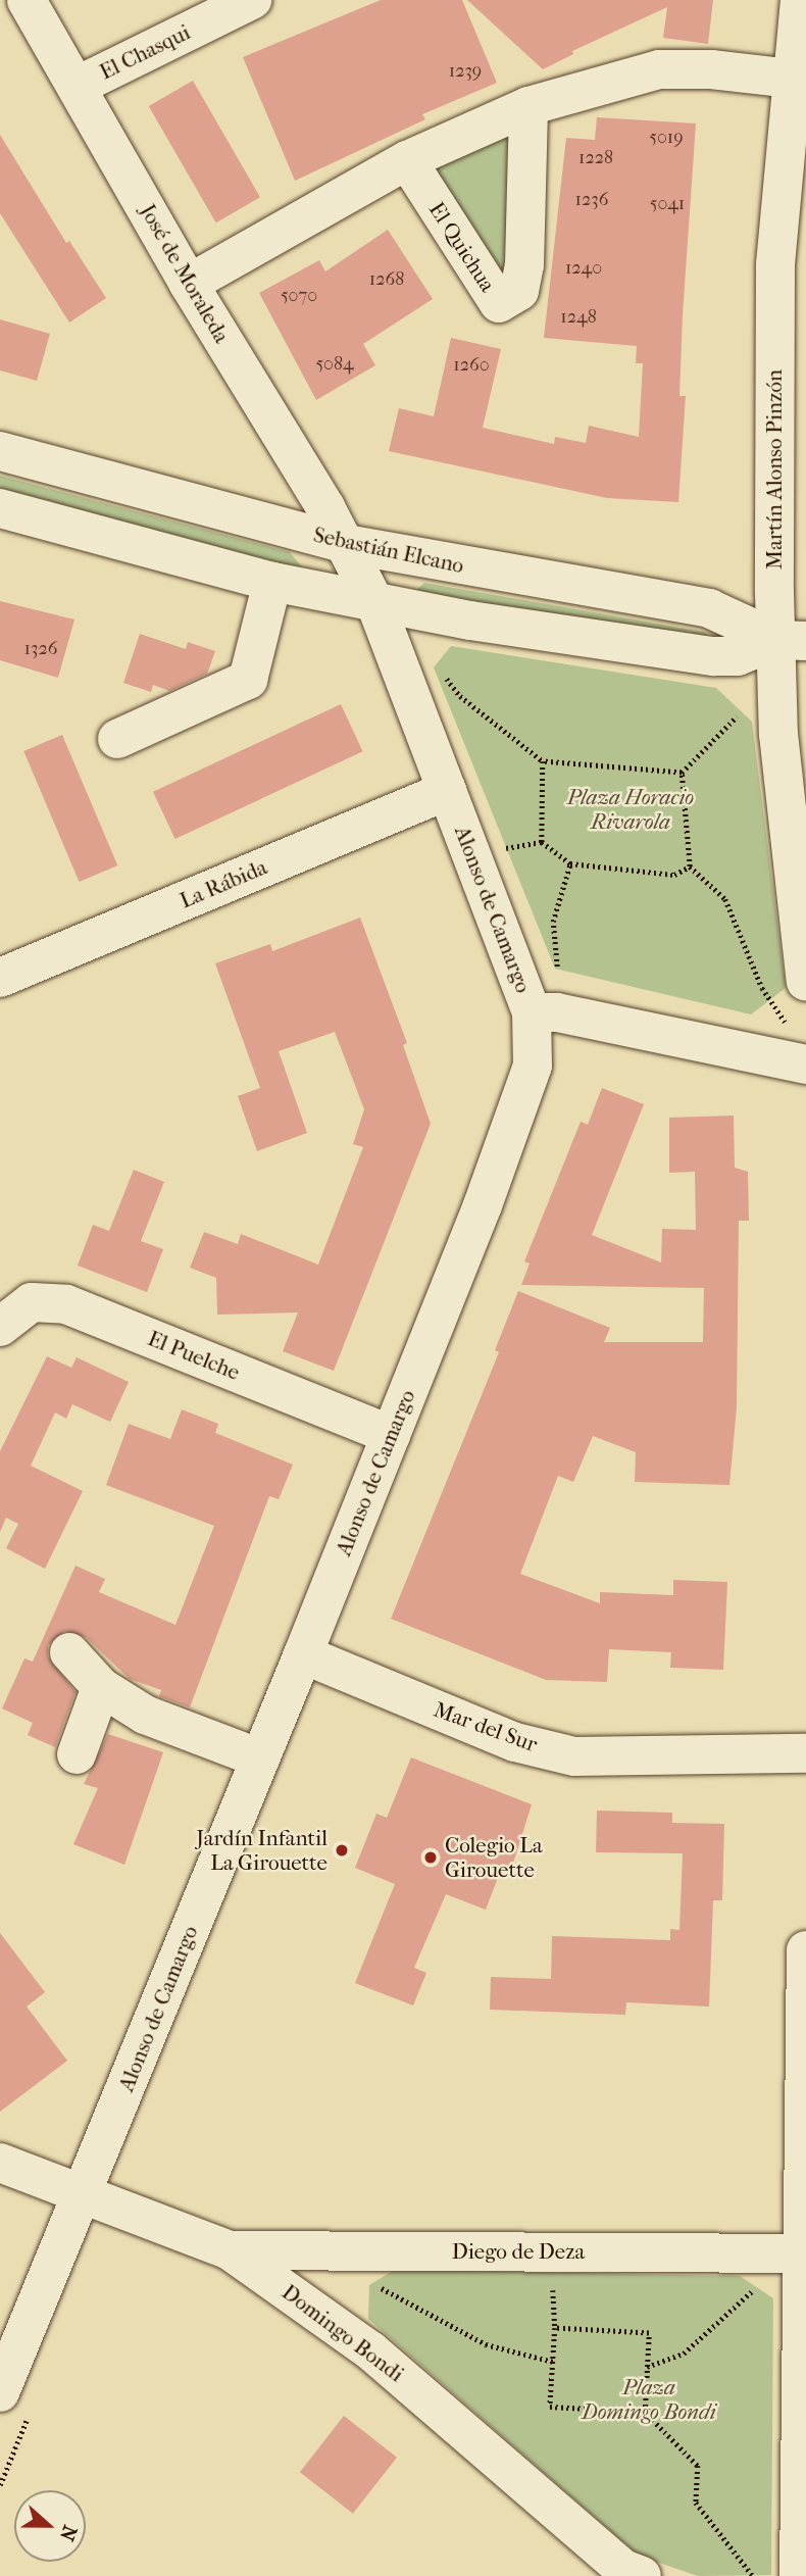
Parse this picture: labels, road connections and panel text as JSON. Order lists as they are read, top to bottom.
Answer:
{
  "streets": {
    "street": [
      "El Chasqui",
      "El Quichua",
      "José de Moraleda",
      "Martín Alonso Pinzón",
      "Sebastián Elcano",
      "La Rábida",
      "Alonso de Camargo",
      "El Puelche",
      "Mar del Sur",
      "Diego de Deza",
      "Domingo Bondi"
    ]
  },
  "crossings": [
    ["El Chasqui", "José de Moraleda"],
    ["José de Moraleda", "Sebastián Elcano"],
    ["José de Moraleda", "Alonso de Camargo"],
    ["Martín Alonso Pinzón", "Sebastián Elcano"],
    ["Sebastián Elcano", "Alonso de Camargo"],
    ["La Rábida", "Alonso de Camargo"],
    ["Alonso de Camargo", "El Puelche"],
    ["Alonso de Camargo", "Mar del Sur"],
    ["Alonso de Camargo", "Domingo Bondi"],
    ["Diego de Deza", "Domingo Bondi"]
  ],
  "parks": ["Plaza Horacio Rivarola", "Plaza Domingo Bondi"],
  "places": ["Jardín Infantil La Girouette", "Colegio La Girouette"],
  "house_numbers": [
    "1239",
    "5019",
    "1228",
    "1236",
    "5041",
    "1240",
    "1268",
    "5070",
    "1248",
    "5084",
    "1260",
    "1326"
  ],
  "north": "right"
}
